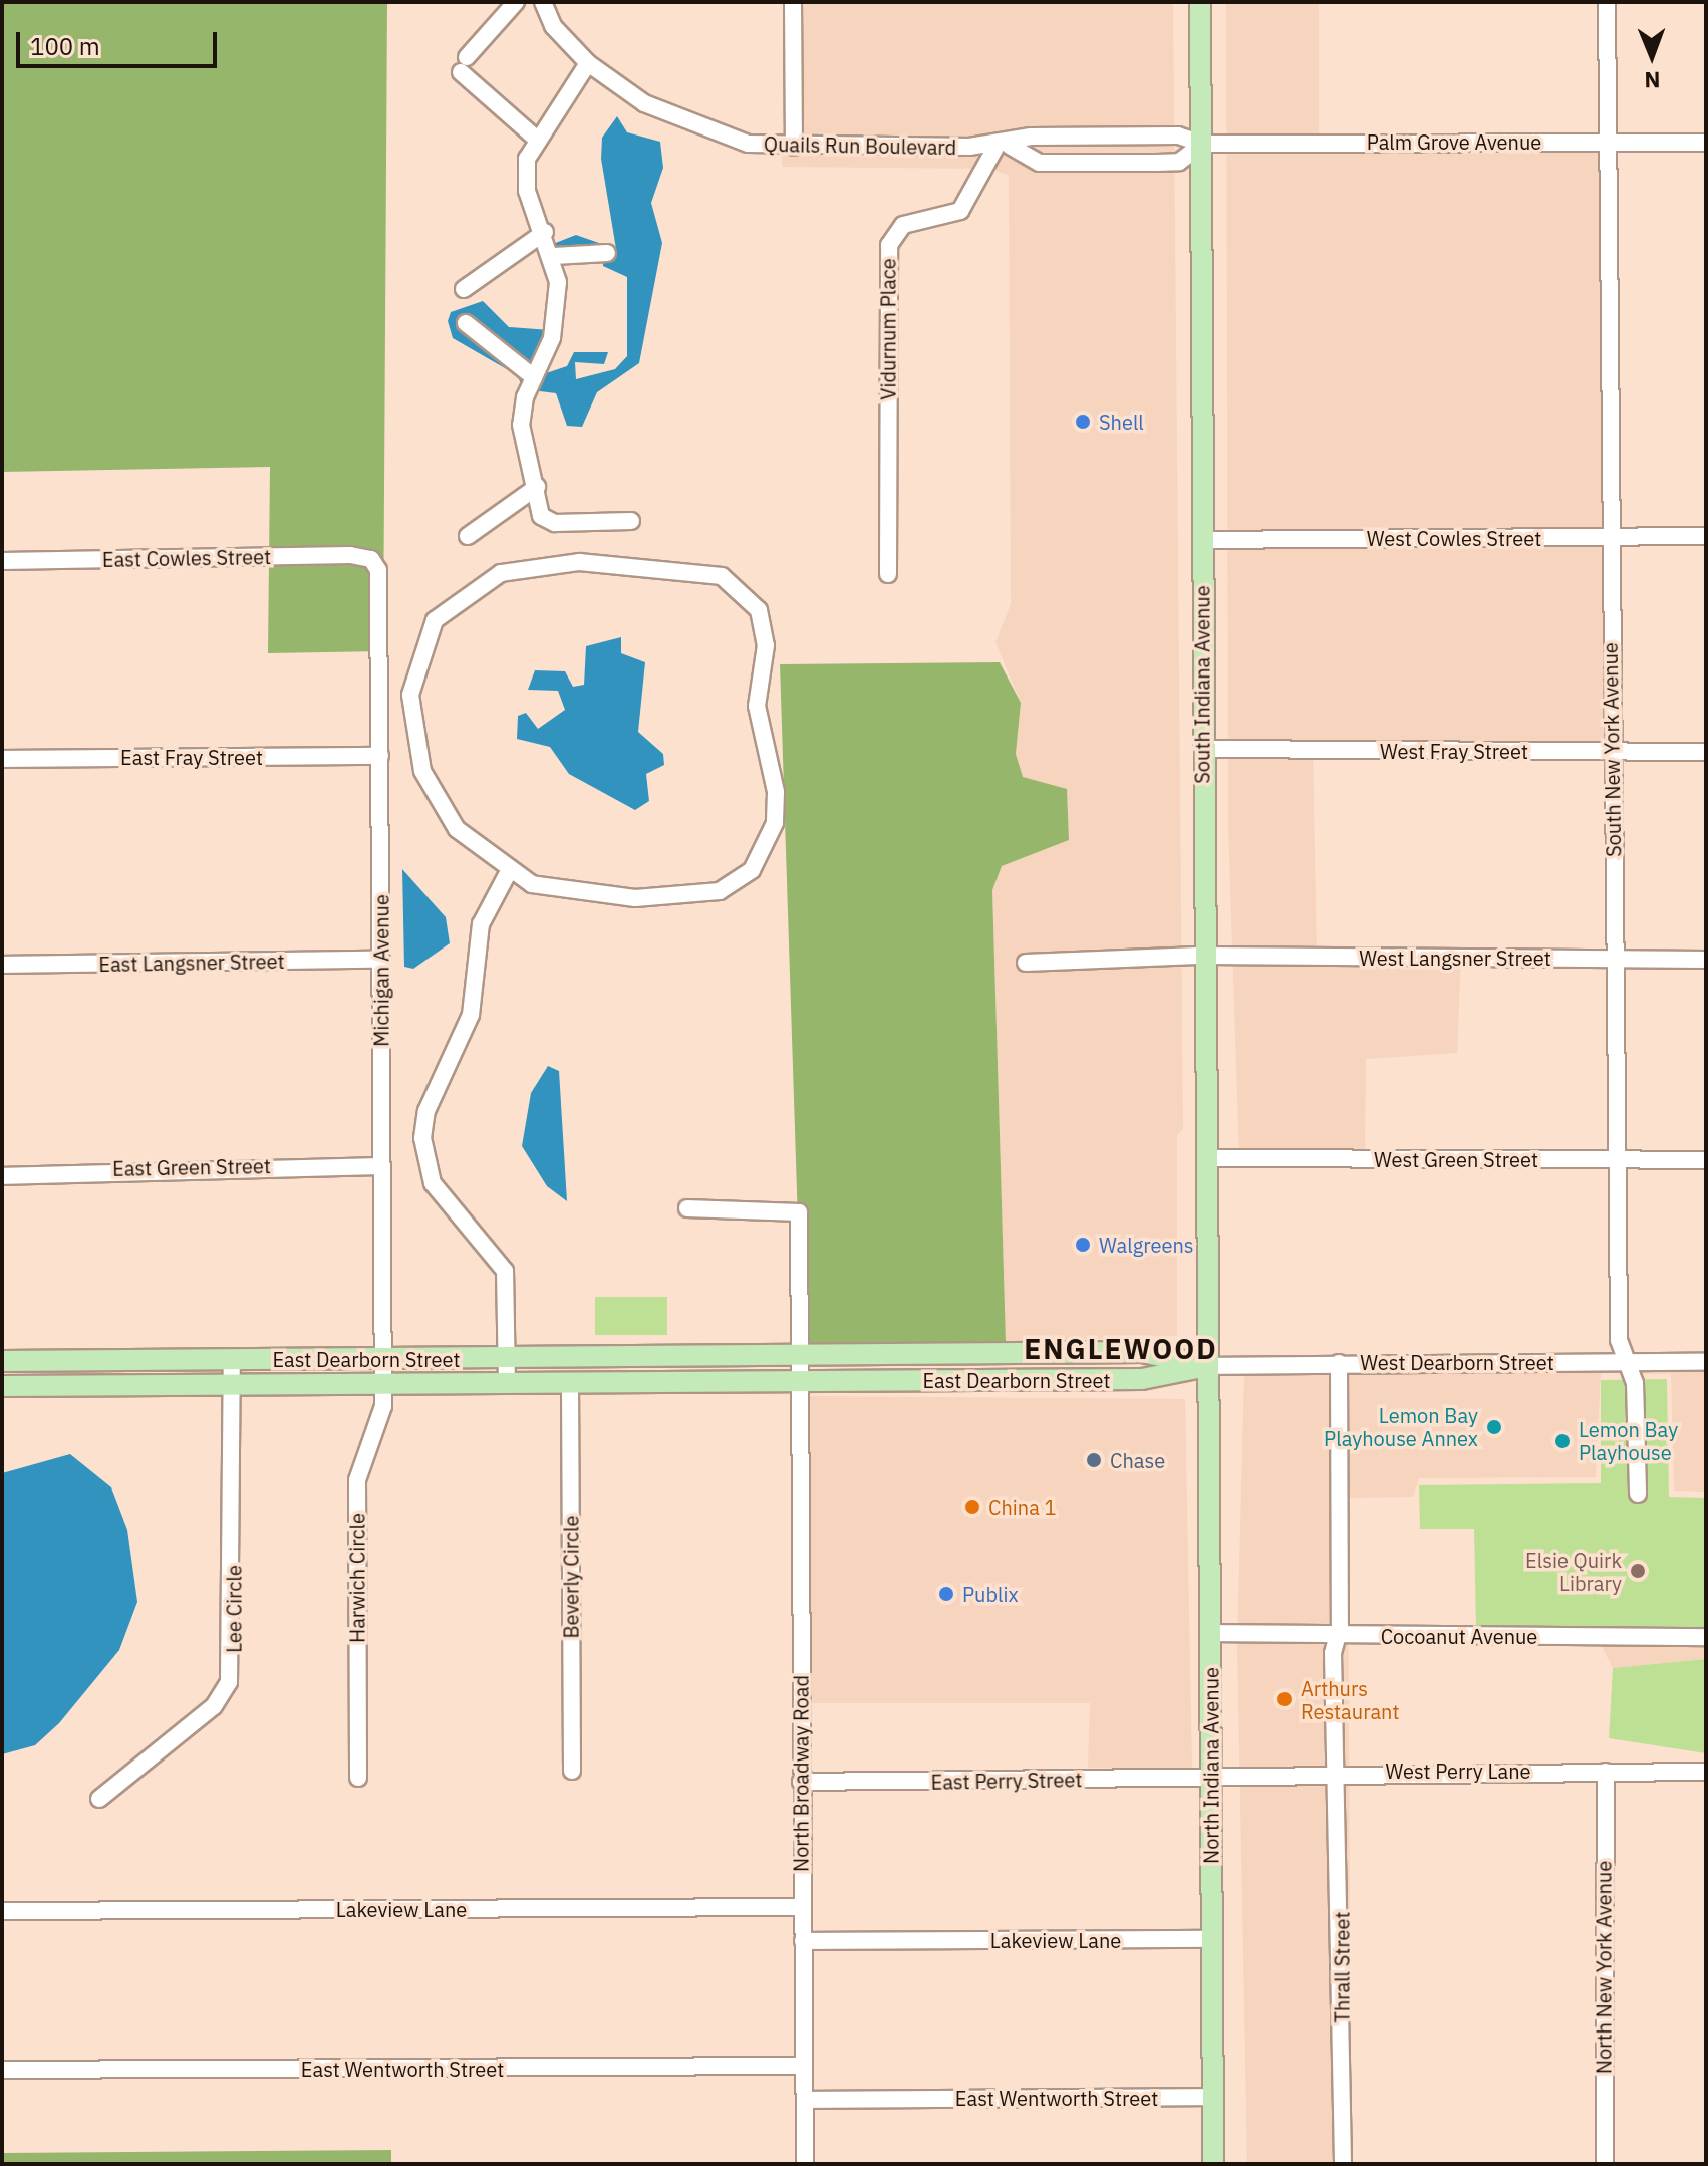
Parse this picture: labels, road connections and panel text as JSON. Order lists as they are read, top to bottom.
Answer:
{
  "streets": {
    "main road": ["South Indiana Avenue", "East Dearborn Street", "North Indiana Avenue"],
    "street": [
      "Palm Grove Avenue",
      "Quails Run Boulevard",
      "Vidurnum Place",
      "West Cowles Street",
      "East Cowles Street",
      "South New York Avenue",
      "West Fray Street",
      "East Fray Street",
      "West Langsner Street",
      "East Langsner Street",
      "Michigan Avenue",
      "West Green Street",
      "East Green Street",
      "West Dearborn Street",
      "Beverly Circle",
      "Harwich Circle",
      "Lee Circle",
      "Cocoanut Avenue",
      "West Perry Lane",
      "North Broadway Road",
      "East Perry Street",
      "Lakeview Lane",
      "Thrall Street",
      "North New York Avenue",
      "East Wentworth Street"
    ]
  },
  "crossings": [
    ["Palm Grove Avenue", "Quails Run Boulevard"],
    ["Palm Grove Avenue", "South Indiana Avenue"],
    ["Palm Grove Avenue", "South New York Avenue"],
    ["Quails Run Boulevard", "Vidurnum Place"],
    ["Quails Run Boulevard", "South Indiana Avenue"],
    ["West Cowles Street", "South Indiana Avenue"],
    ["West Cowles Street", "South New York Avenue"],
    ["East Cowles Street", "Michigan Avenue"],
    ["South Indiana Avenue", "West Fray Street"],
    ["South Indiana Avenue", "West Langsner Street"],
    ["South Indiana Avenue", "West Green Street"],
    ["South Indiana Avenue", "East Dearborn Street"],
    ["South Indiana Avenue", "West Dearborn Street"],
    ["South Indiana Avenue", "North Indiana Avenue"],
    ["South New York Avenue", "West Fray Street"],
    ["South New York Avenue", "West Langsner Street"],
    ["South New York Avenue", "West Green Street"],
    ["South New York Avenue", "West Dearborn Street"],
    ["East Fray Street", "Michigan Avenue"],
    ["East Langsner Street", "Michigan Avenue"],
    ["Michigan Avenue", "East Green Street"],
    ["Michigan Avenue", "East Dearborn Street"],
    ["Michigan Avenue", "Harwich Circle"],
    ["East Dearborn Street", "West Dearborn Street"],
    ["East Dearborn Street", "Beverly Circle"],
    ["East Dearborn Street", "Harwich Circle"],
    ["East Dearborn Street", "Lee Circle"],
    ["East Dearborn Street", "North Indiana Avenue"],
    ["East Dearborn Street", "North Broadway Road"],
    ["West Dearborn Street", "North Indiana Avenue"],
    ["West Dearborn Street", "Thrall Street"],
    ["Cocoanut Avenue", "North Indiana Avenue"],
    ["Cocoanut Avenue", "Thrall Street"],
    ["North Indiana Avenue", "West Perry Lane"],
    ["North Indiana Avenue", "East Perry Street"],
    ["North Indiana Avenue", "Lakeview Lane"],
    ["North Indiana Avenue", "East Wentworth Street"],
    ["West Perry Lane", "East Perry Street"],
    ["West Perry Lane", "Thrall Street"],
    ["West Perry Lane", "North New York Avenue"],
    ["North Broadway Road", "East Perry Street"],
    ["North Broadway Road", "Lakeview Lane"],
    ["North Broadway Road", "East Wentworth Street"]
  ],
  "districts": ["ENGLEWOOD"],
  "places": [
    "Shell",
    "Walgreens",
    "Lemon Bay Playhouse Annex",
    "Lemon Bay Playhouse",
    "Chase",
    "China 1",
    "Elsie Quirk Library",
    "Publix",
    "Arthurs Restaurant"
  ],
  "scale_bar": "100 m",
  "north": "bottom"
}
